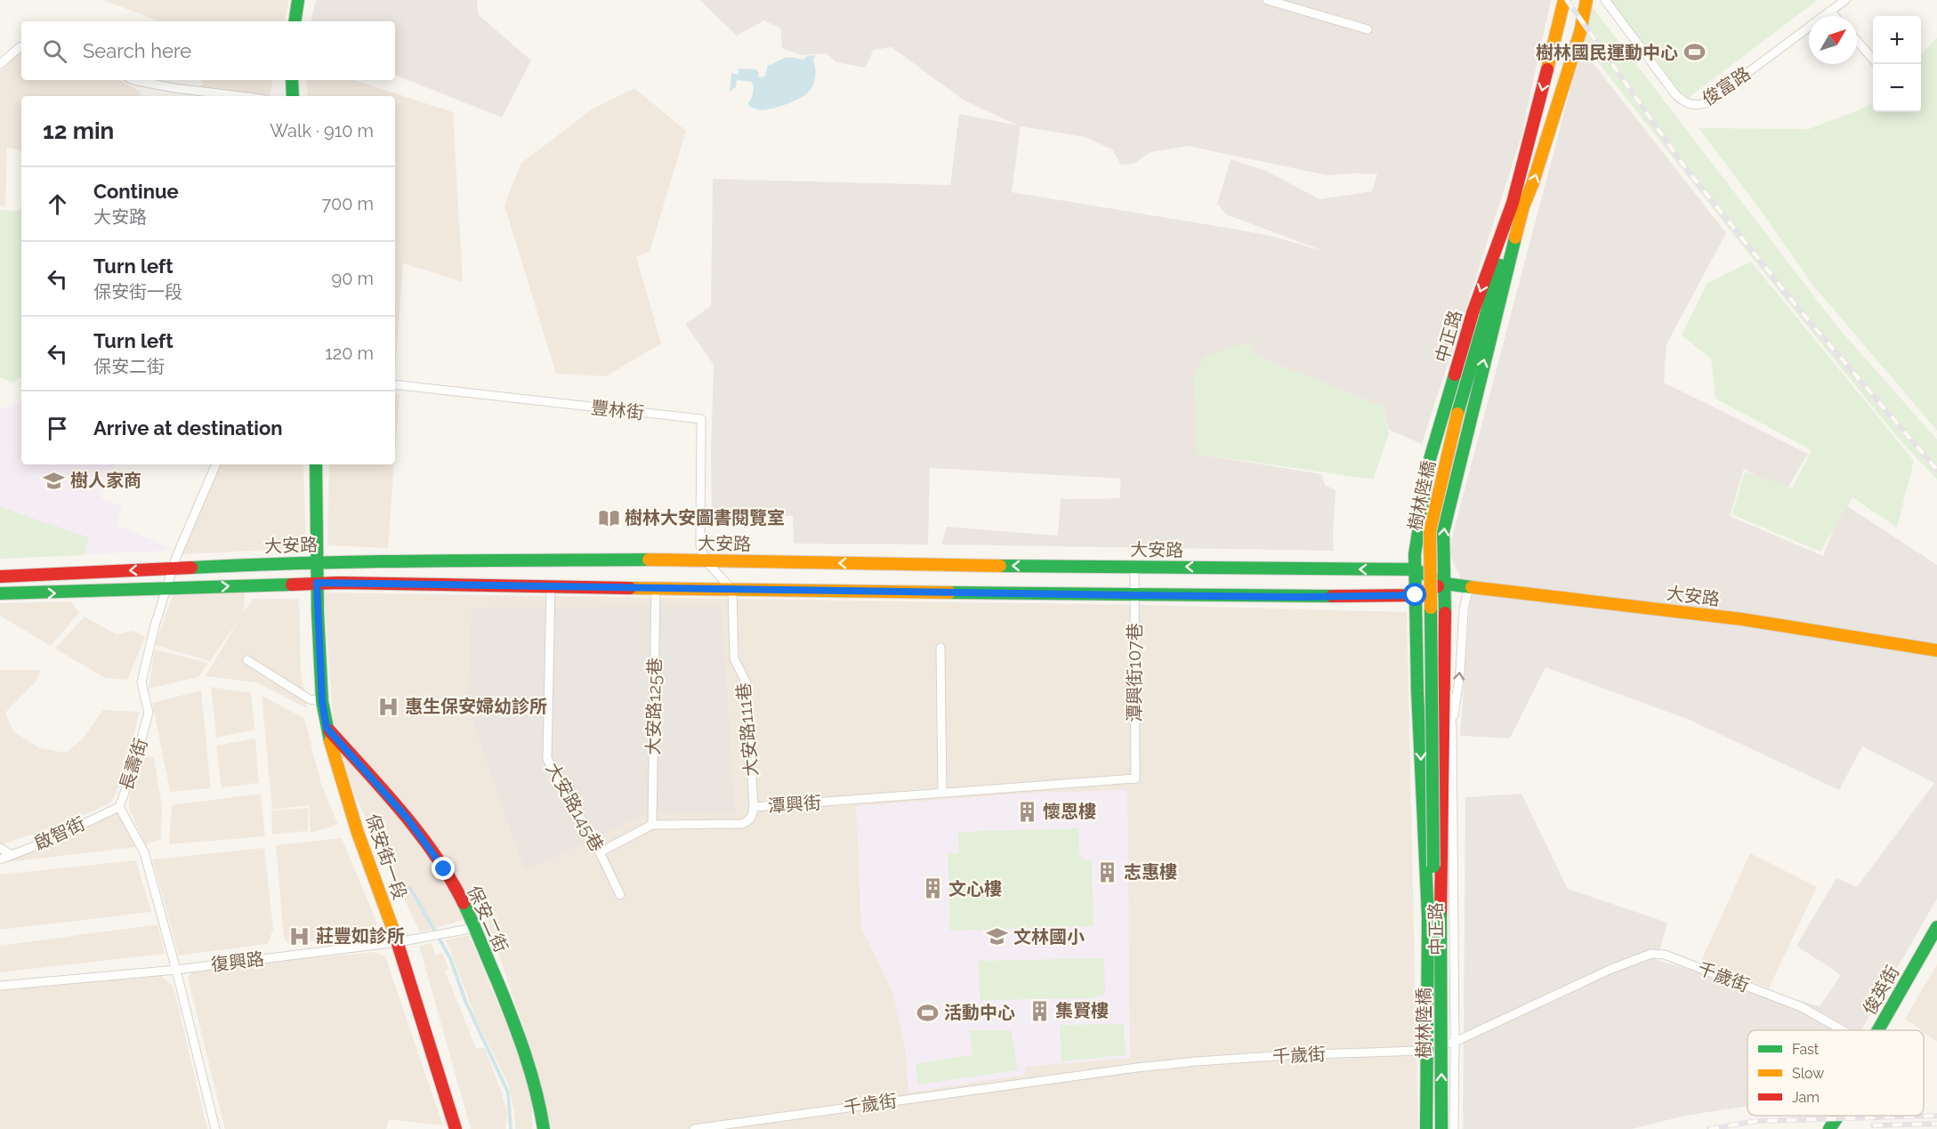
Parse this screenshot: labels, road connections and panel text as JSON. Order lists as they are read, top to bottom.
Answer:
{
  "streets": {
    "street": [
      "俊富路",
      "中正路",
      "豐林街",
      "樹林陸橋",
      "大安路",
      "潭興街107巷",
      "大安路125巷",
      "大安路111巷",
      "長壽街",
      "潭興街",
      "大安路145巷",
      "啟智街",
      "保安街一段",
      "保安二街",
      "復興路",
      "千歲街",
      "俊英街"
    ]
  },
  "crossings": [
    ["中正路", "樹林陸橋"],
    ["中正路", "大安路"],
    ["中正路", "千歲街"],
    ["豐林街", "大安路"],
    ["大安路", "潭興街107巷"],
    ["大安路", "大安路125巷"],
    ["大安路", "大安路111巷"],
    ["大安路", "長壽街"],
    ["大安路", "大安路145巷"],
    ["大安路", "保安街一段"],
    ["潭興街107巷", "潭興街"],
    ["大安路125巷", "潭興街"],
    ["大安路111巷", "潭興街"],
    ["長壽街", "啟智街"],
    ["長壽街", "復興路"],
    ["潭興街", "大安路145巷"],
    ["保安街一段", "保安二街"],
    ["保安街一段", "復興路"],
    ["保安二街", "復興路"]
  ],
  "places": {
    "sports": ["樹林國民運動中心", "活動中心"],
    "school or university": ["樹人家商", "文林國小"],
    "library": ["樹林大安圖書閱覽室"],
    "hospital": ["惠生保安婦幼診所", "莊豐如診所"],
    "building": [
      "懷恩樓",
      "志惠樓",
      "文心樓",
      "集賢樓"
    ]
  },
  "legend": ["Fast", "Slow", "Jam"],
  "north": "top right",
  "page": {
    "map_buttons": ["+", "−"],
    "search": "Search here",
    "heading": ["12 min", "Walk · 910 m"],
    "list": [
      ["Continue", "大安路", "700 m"],
      ["Turn left", "保安街一段", "90 m"],
      ["Turn left", "保安二街", "120 m"],
      "Arrive at destination"
    ]
  }
}
